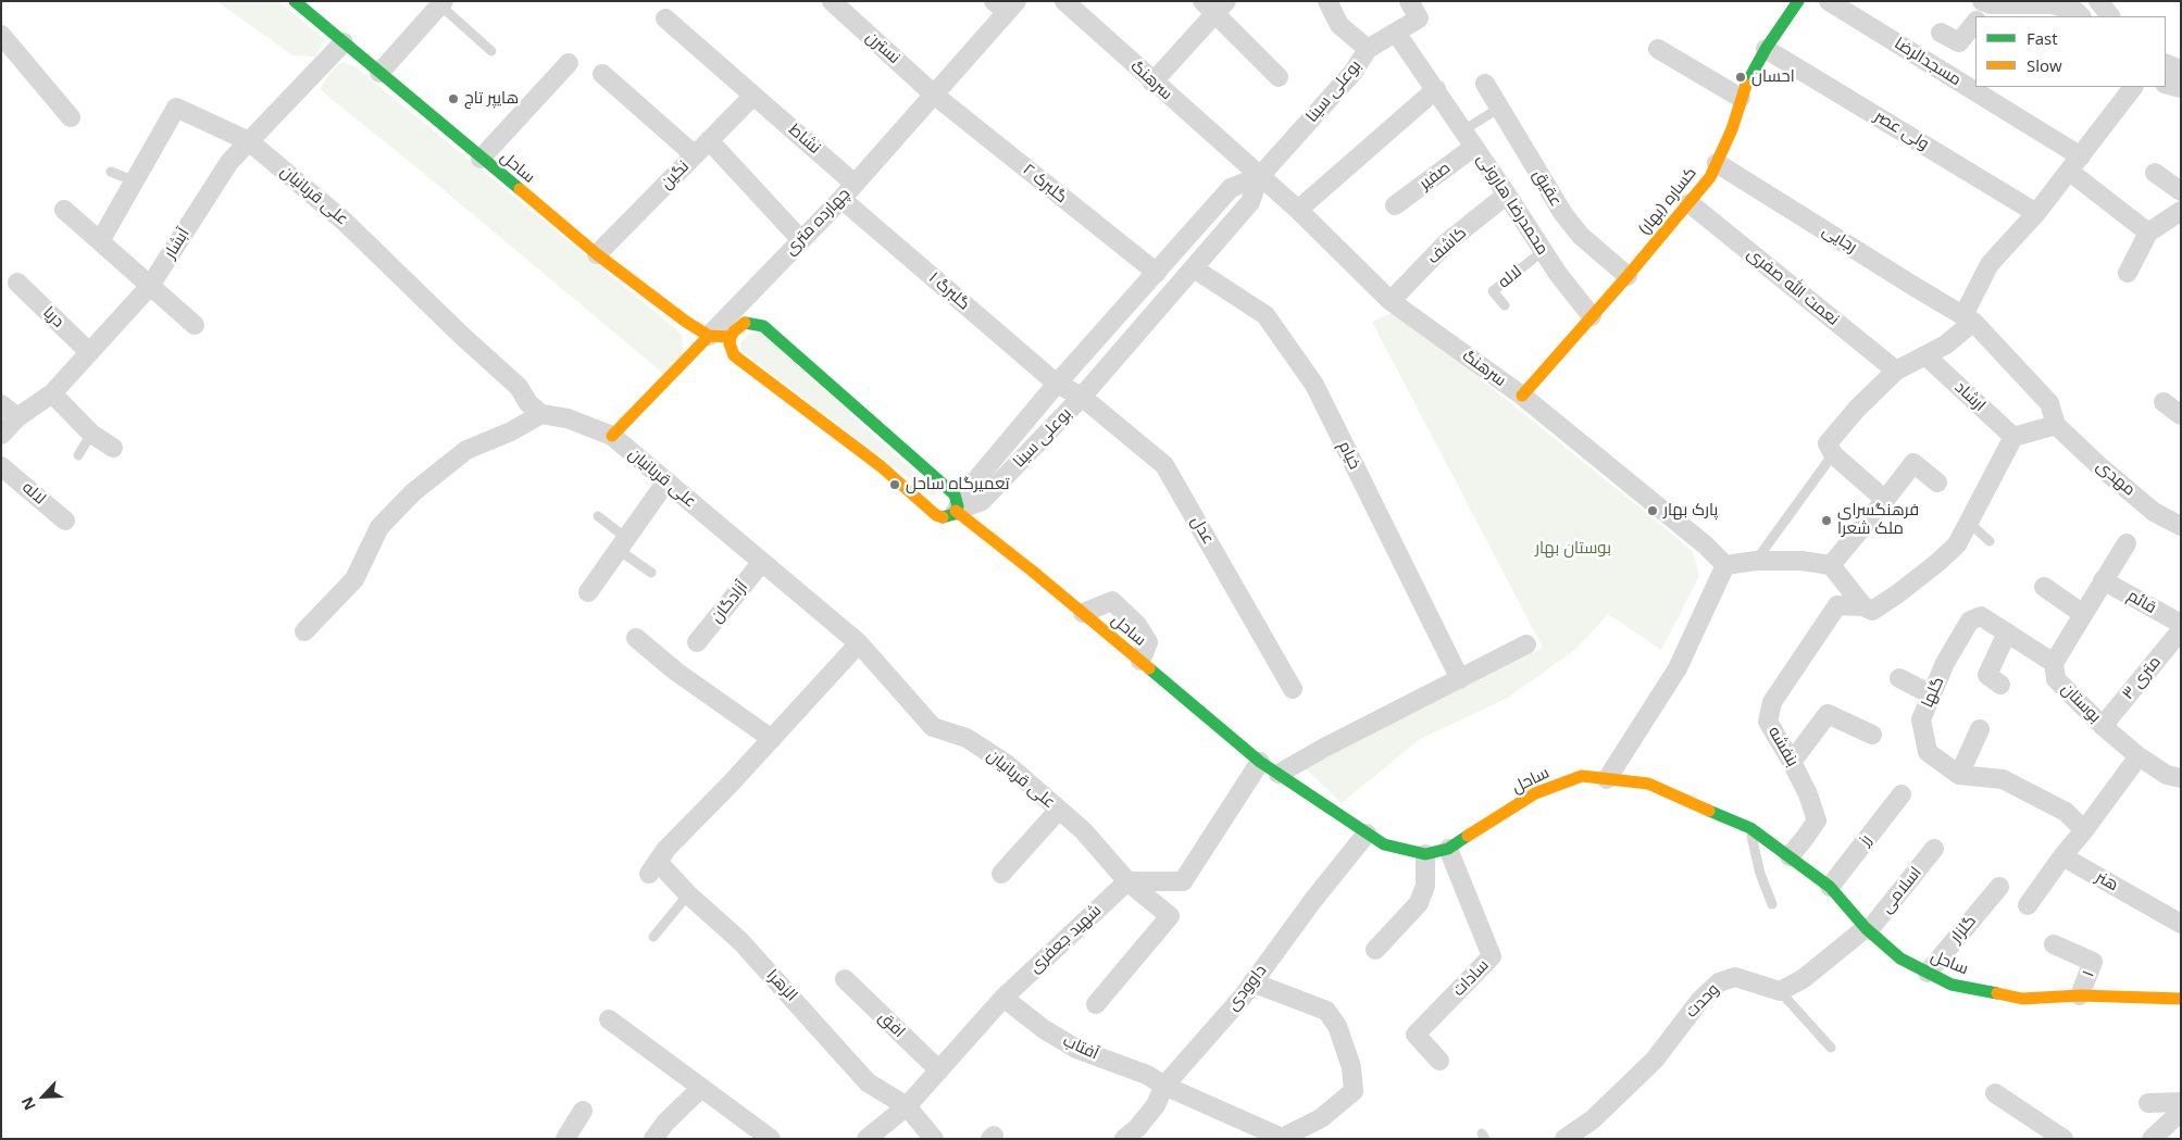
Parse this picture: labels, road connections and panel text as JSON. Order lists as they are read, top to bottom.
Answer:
{
  "streets": {
    "street": [
      "نسترن",
      "مسجدالرضا",
      "سرهنگ",
      "بوعلی سینا",
      "ولی عصر",
      "نشاط",
      "ساحل",
      "نگین",
      "صفیر",
      "گلبرک ۲",
      "عقیق",
      "علی قربانیان",
      "کساره (بهار)",
      "محمدرضا هارونی",
      "چهارده متری",
      "رجایی",
      "آبشار",
      "کاشف",
      "لاله",
      "نعمت الله صفری",
      "گلبرگ ۱",
      "دریا",
      "ارشاد",
      "خیام",
      "مهدی",
      "عدل",
      "آزادگان",
      "قائم",
      "۳ متری",
      "گلها",
      "بوستان",
      "بنفشه",
      "رز",
      "هنر",
      "اسلامی",
      "گلزار",
      "شهید جعفری",
      "۱",
      "سادات",
      "الزهرا",
      "داوودی",
      "وحدت",
      "افق",
      "آفتاب"
    ]
  },
  "crossings": [
    ["نسترن", "گلبرک ۲"],
    ["نسترن", "چهارده متری"],
    ["سرهنگ", "بوعلی سینا"],
    ["سرهنگ", "کساره (بهار)"],
    ["سرهنگ", "کاشف"],
    ["بوعلی سینا", "ساحل"],
    ["بوعلی سینا", "گلبرک ۲"],
    ["بوعلی سینا", "محمدرضا هارونی"],
    ["بوعلی سینا", "گلبرگ ۱"],
    ["بوعلی سینا", "خیام"],
    ["بوعلی سینا", "عدل"],
    ["ولی عصر", "کساره (بهار)"],
    ["نشاط", "نگین"],
    ["نشاط", "چهارده متری"],
    ["ساحل", "نگین"],
    ["ساحل", "چهارده متری"],
    ["ساحل", "آبشار"],
    ["ساحل", "بنفشه"],
    ["ساحل", "رز"],
    ["ساحل", "اسلامی"],
    ["ساحل", "گلزار"],
    ["ساحل", "۱"],
    ["ساحل", "سادات"],
    ["ساحل", "داوودی"],
    ["صفیر", "محمدرضا هارونی"],
    ["گلبرک ۲", "چهارده متری"],
    ["عقیق", "کساره (بهار)"],
    ["علی قربانیان", "چهارده متری"],
    ["علی قربانیان", "آبشار"],
    ["علی قربانیان", "آزادگان"],
    ["علی قربانیان", "شهید جعفری"],
    ["علی قربانیان", "الزهرا"],
    ["کساره (بهار)", "محمدرضا هارونی"],
    ["کساره (بهار)", "رجایی"],
    ["کساره (بهار)", "نعمت الله صفری"],
    ["محمدرضا هارونی", "کاشف"],
    ["محمدرضا هارونی", "لاله"],
    ["چهارده متری", "گلبرگ ۱"],
    ["آبشار", "دریا"],
    ["گلبرگ ۱", "عدل"],
    ["ارشاد", "بنفشه"],
    ["قائم", "بوستان"],
    ["۳ متری", "بوستان"],
    ["گلها", "بوستان"],
    ["شهید جعفری", "الزهرا"],
    ["شهید جعفری", "افق"],
    ["شهید جعفری", "آفتاب"],
    ["داوودی", "آفتاب"]
  ],
  "parks": ["بوستان بهار"],
  "places": [
    "احسان",
    "هایپر تاج",
    "تعمیرگاه ساحل",
    "پارک بهار",
    "فرهنگسرای ملک شعرا"
  ],
  "legend": ["Fast", "Slow"],
  "north": "bottom left"
}
